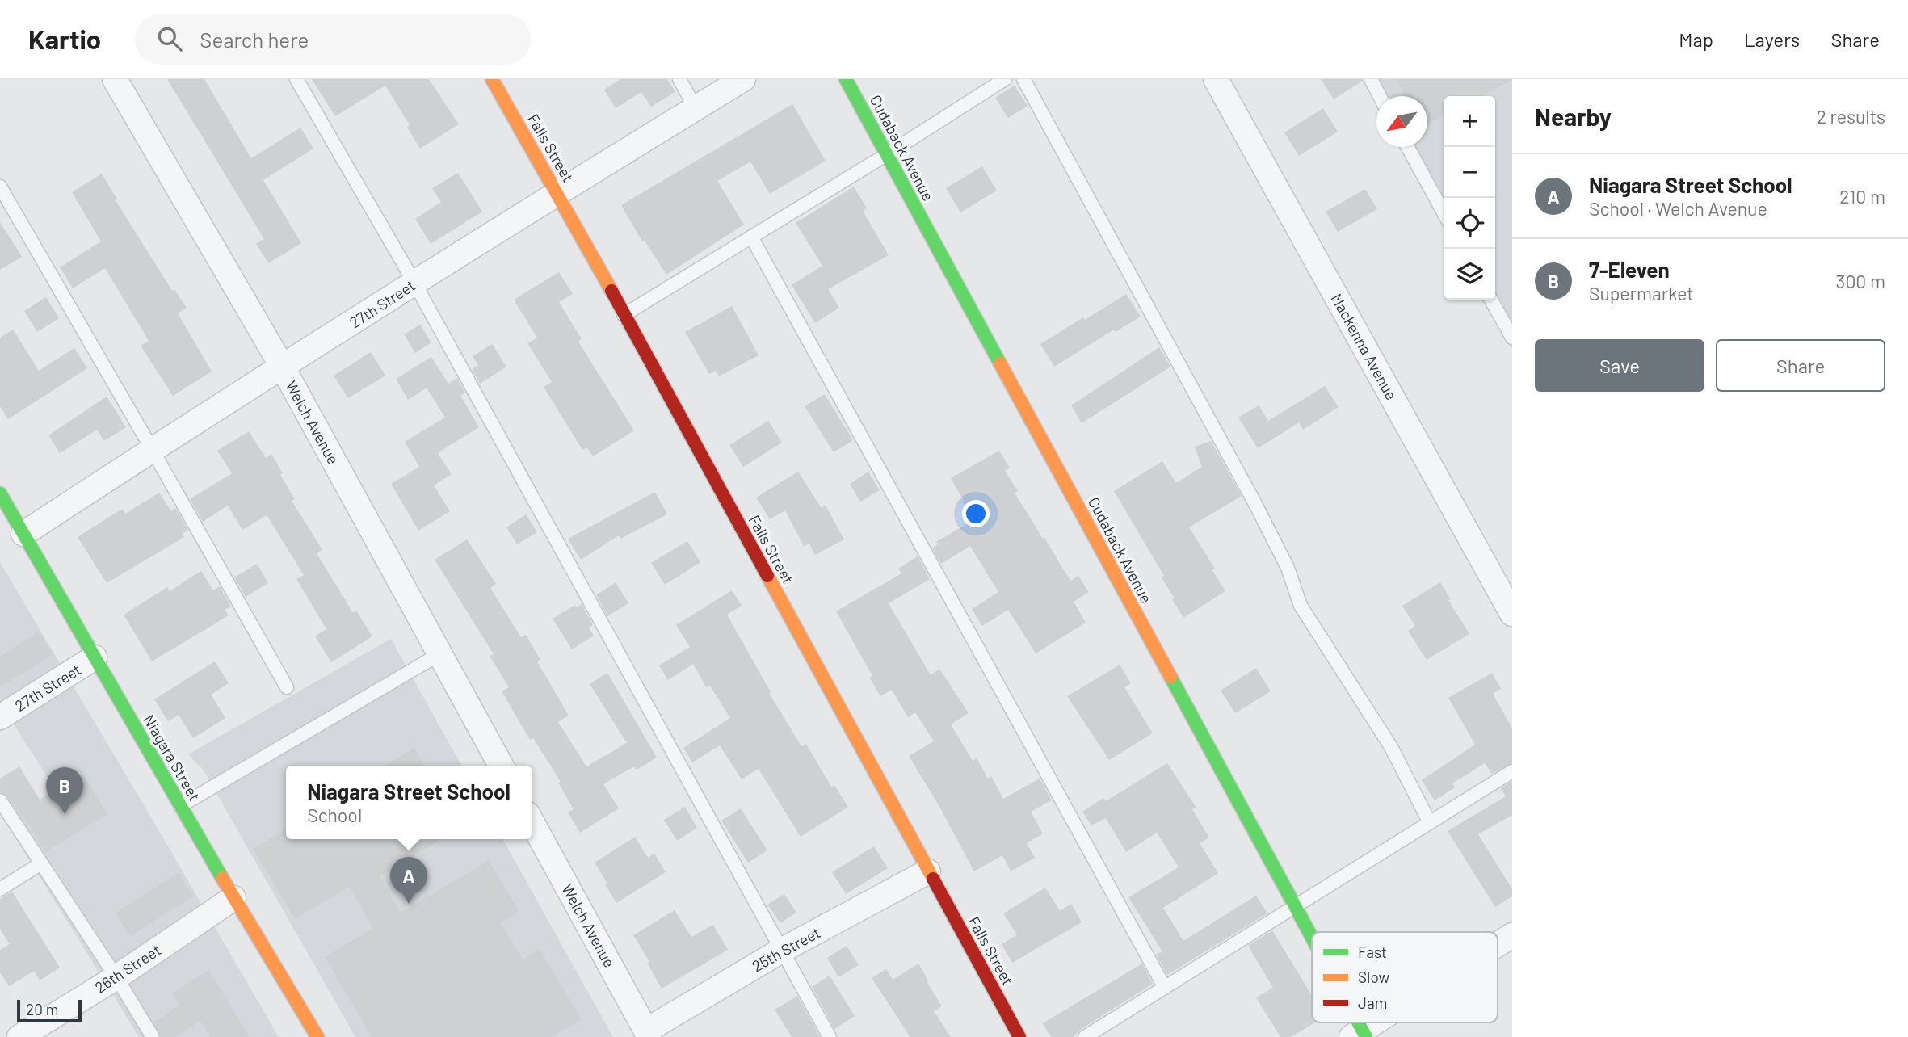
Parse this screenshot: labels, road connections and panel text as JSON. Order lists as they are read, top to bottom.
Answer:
{
  "streets": {
    "street": [
      "Falls Street",
      "Cudaback Avenue",
      "27th Street",
      "Mackenna Avenue",
      "Welch Avenue",
      "Niagara Street",
      "25th Street",
      "26th Street"
    ]
  },
  "crossings": [
    ["Falls Street", "27th Street"],
    ["Falls Street", "25th Street"],
    ["27th Street", "Welch Avenue"],
    ["27th Street", "Niagara Street"],
    ["Welch Avenue", "25th Street"],
    ["Niagara Street", "26th Street"]
  ],
  "legend": ["Fast", "Slow", "Jam"],
  "scale_bar": "20 m",
  "north": "bottom left",
  "page": {
    "header": "Kartio",
    "search": "Search here",
    "nav": ["Map", "Layers", "Share"],
    "heading": ["Nearby", "2 results"],
    "map_buttons": ["+", "−"],
    "list": [
      {
        "mark": "A",
        "name": "Niagara Street School",
        "note": "School · Welch Avenue",
        "value": "210 m"
      },
      {
        "mark": "B",
        "name": "7-Eleven",
        "note": "Supermarket",
        "value": "300 m"
      }
    ],
    "buttons": ["Save", "Share"],
    "popup": ["Niagara Street School", "School"],
    "pins": ["B", "A"],
    "scale": "20 m"
  }
}
